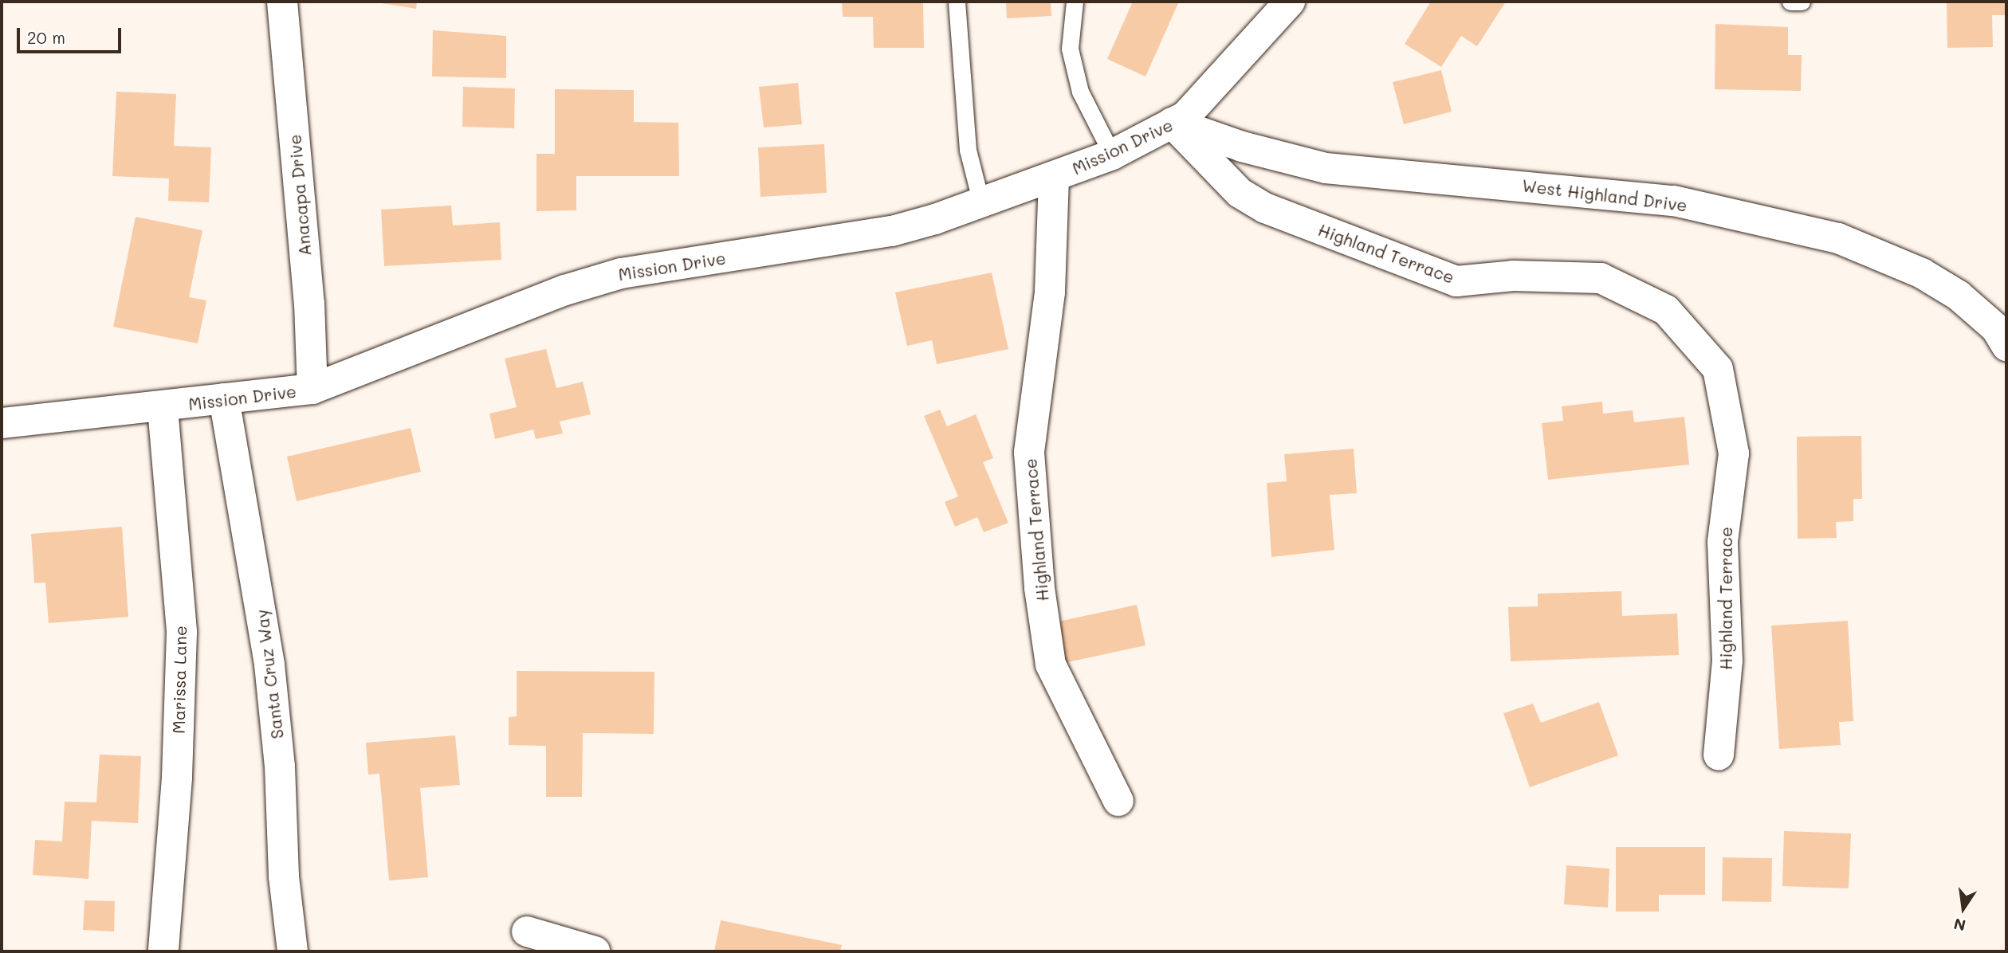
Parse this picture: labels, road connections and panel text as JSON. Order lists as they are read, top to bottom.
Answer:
{
  "streets": {
    "street": [
      "Mission Drive",
      "Anacapa Drive",
      "West Highland Drive",
      "Highland Terrace",
      "Santa Cruz Way",
      "Marissa Lane"
    ]
  },
  "crossings": [
    ["Mission Drive", "Anacapa Drive"],
    ["Mission Drive", "West Highland Drive"],
    ["Mission Drive", "Highland Terrace"],
    ["Mission Drive", "Santa Cruz Way"],
    ["Mission Drive", "Marissa Lane"],
    ["West Highland Drive", "Highland Terrace"]
  ],
  "scale_bar": "20 m",
  "north": "bottom"
}
